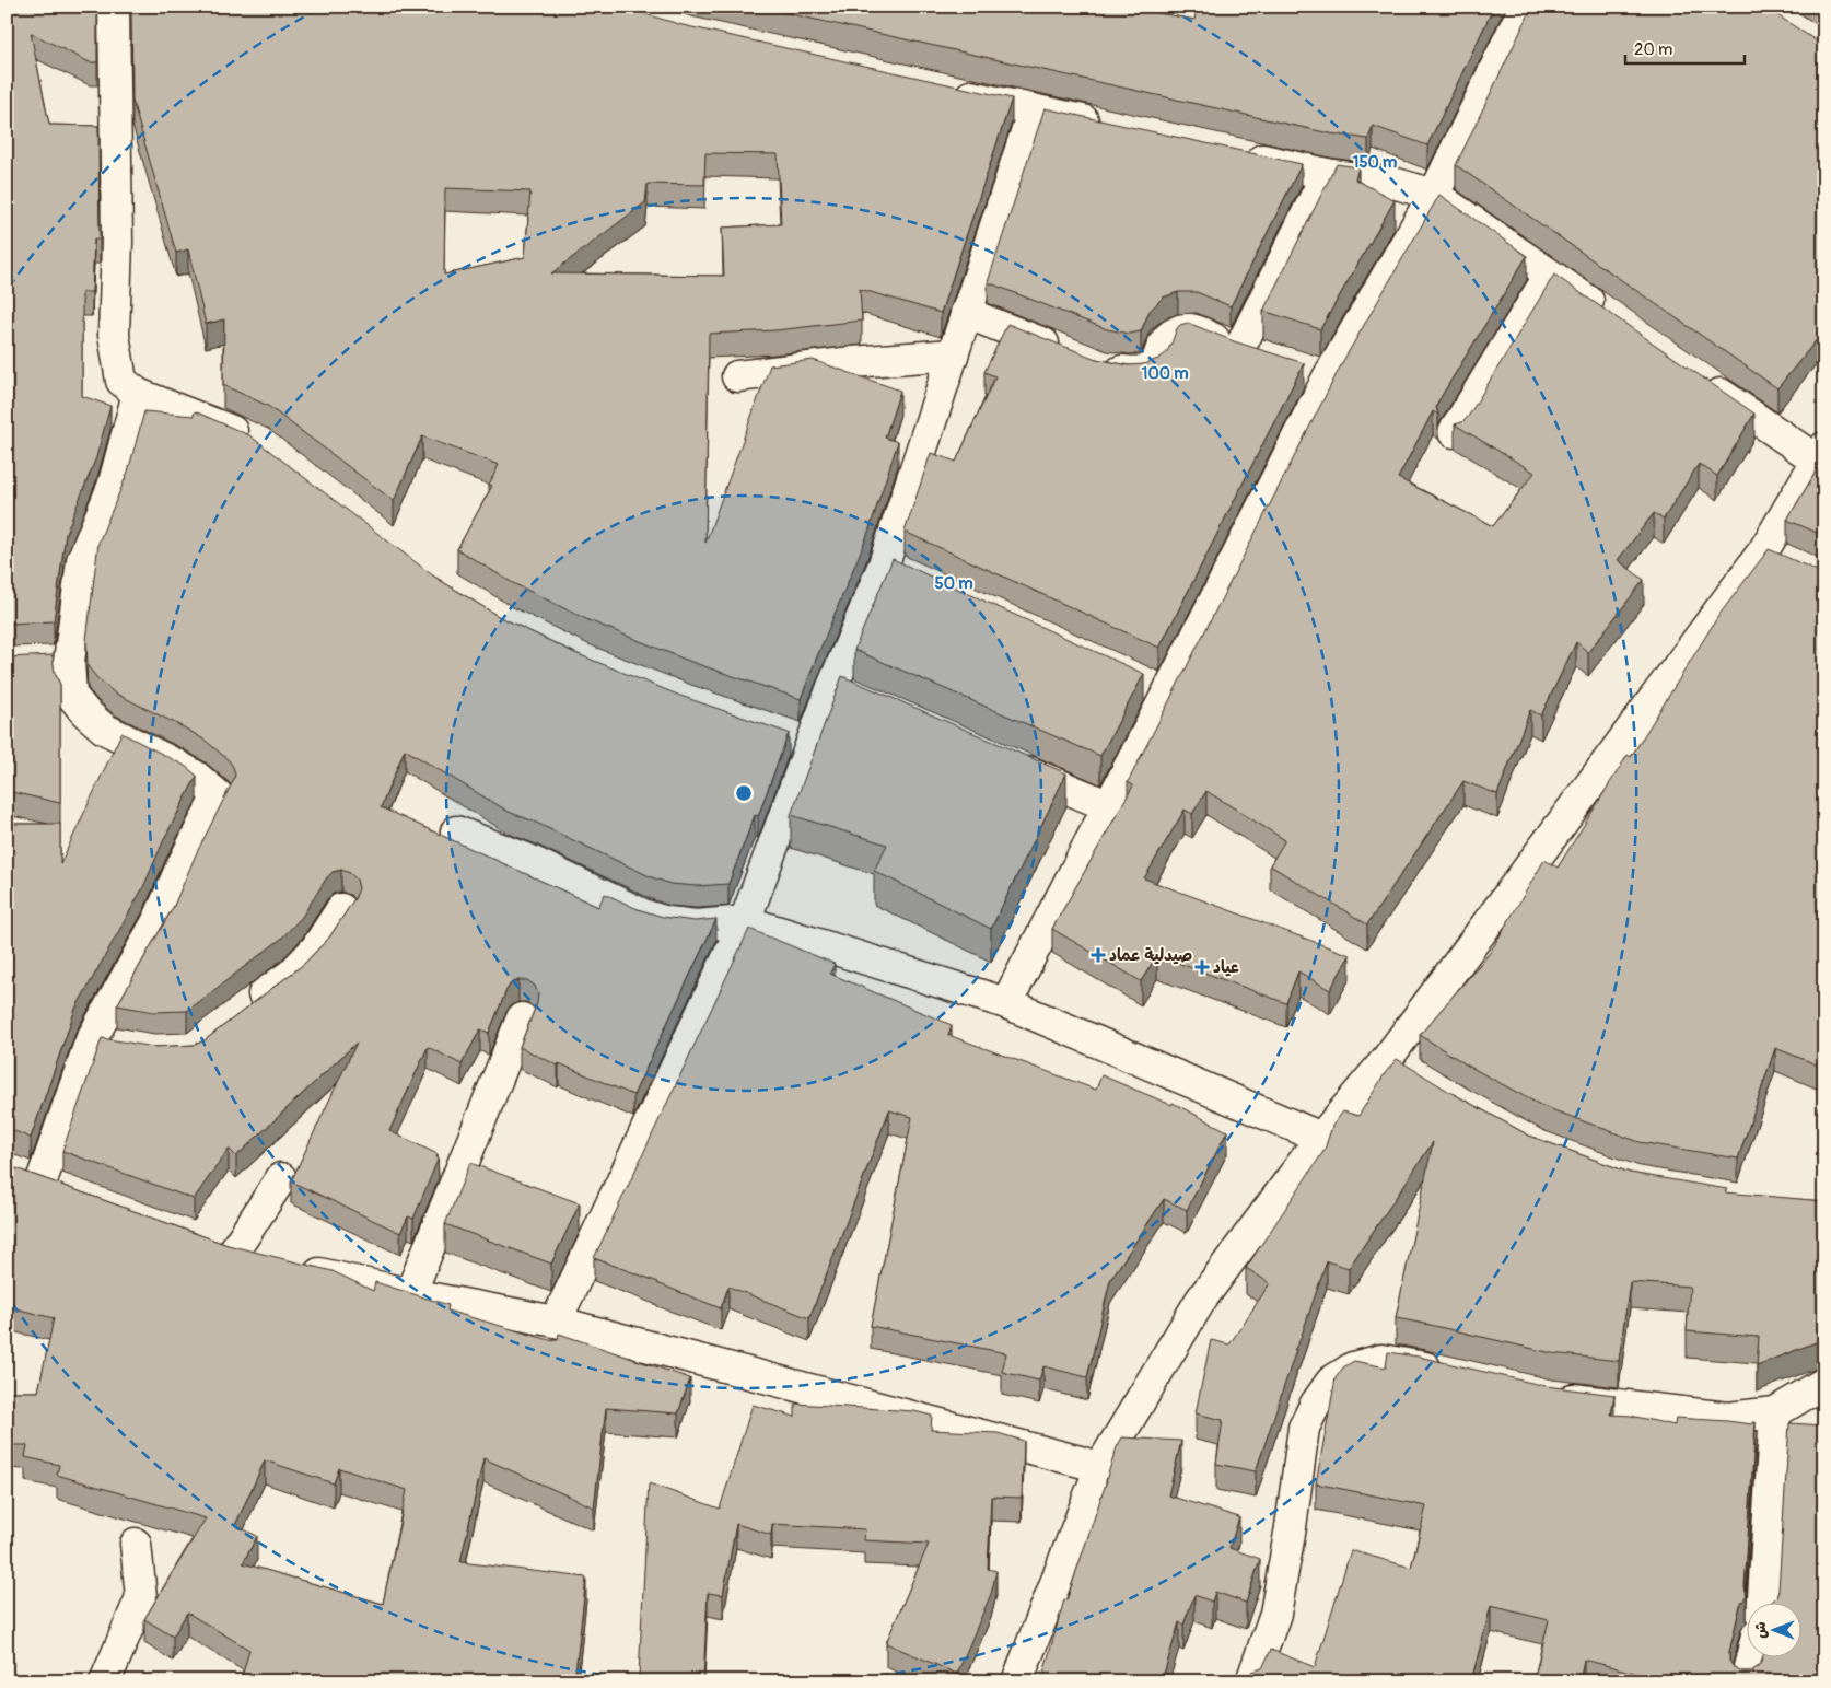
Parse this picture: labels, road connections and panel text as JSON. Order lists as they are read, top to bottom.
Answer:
{
  "places": {
    "health": ["صيدلية عماد", "عياد"]
  },
  "scale_bar": "20 m",
  "north": "left",
  "rings": ["150 m", "100 m", "50 m"]
}
